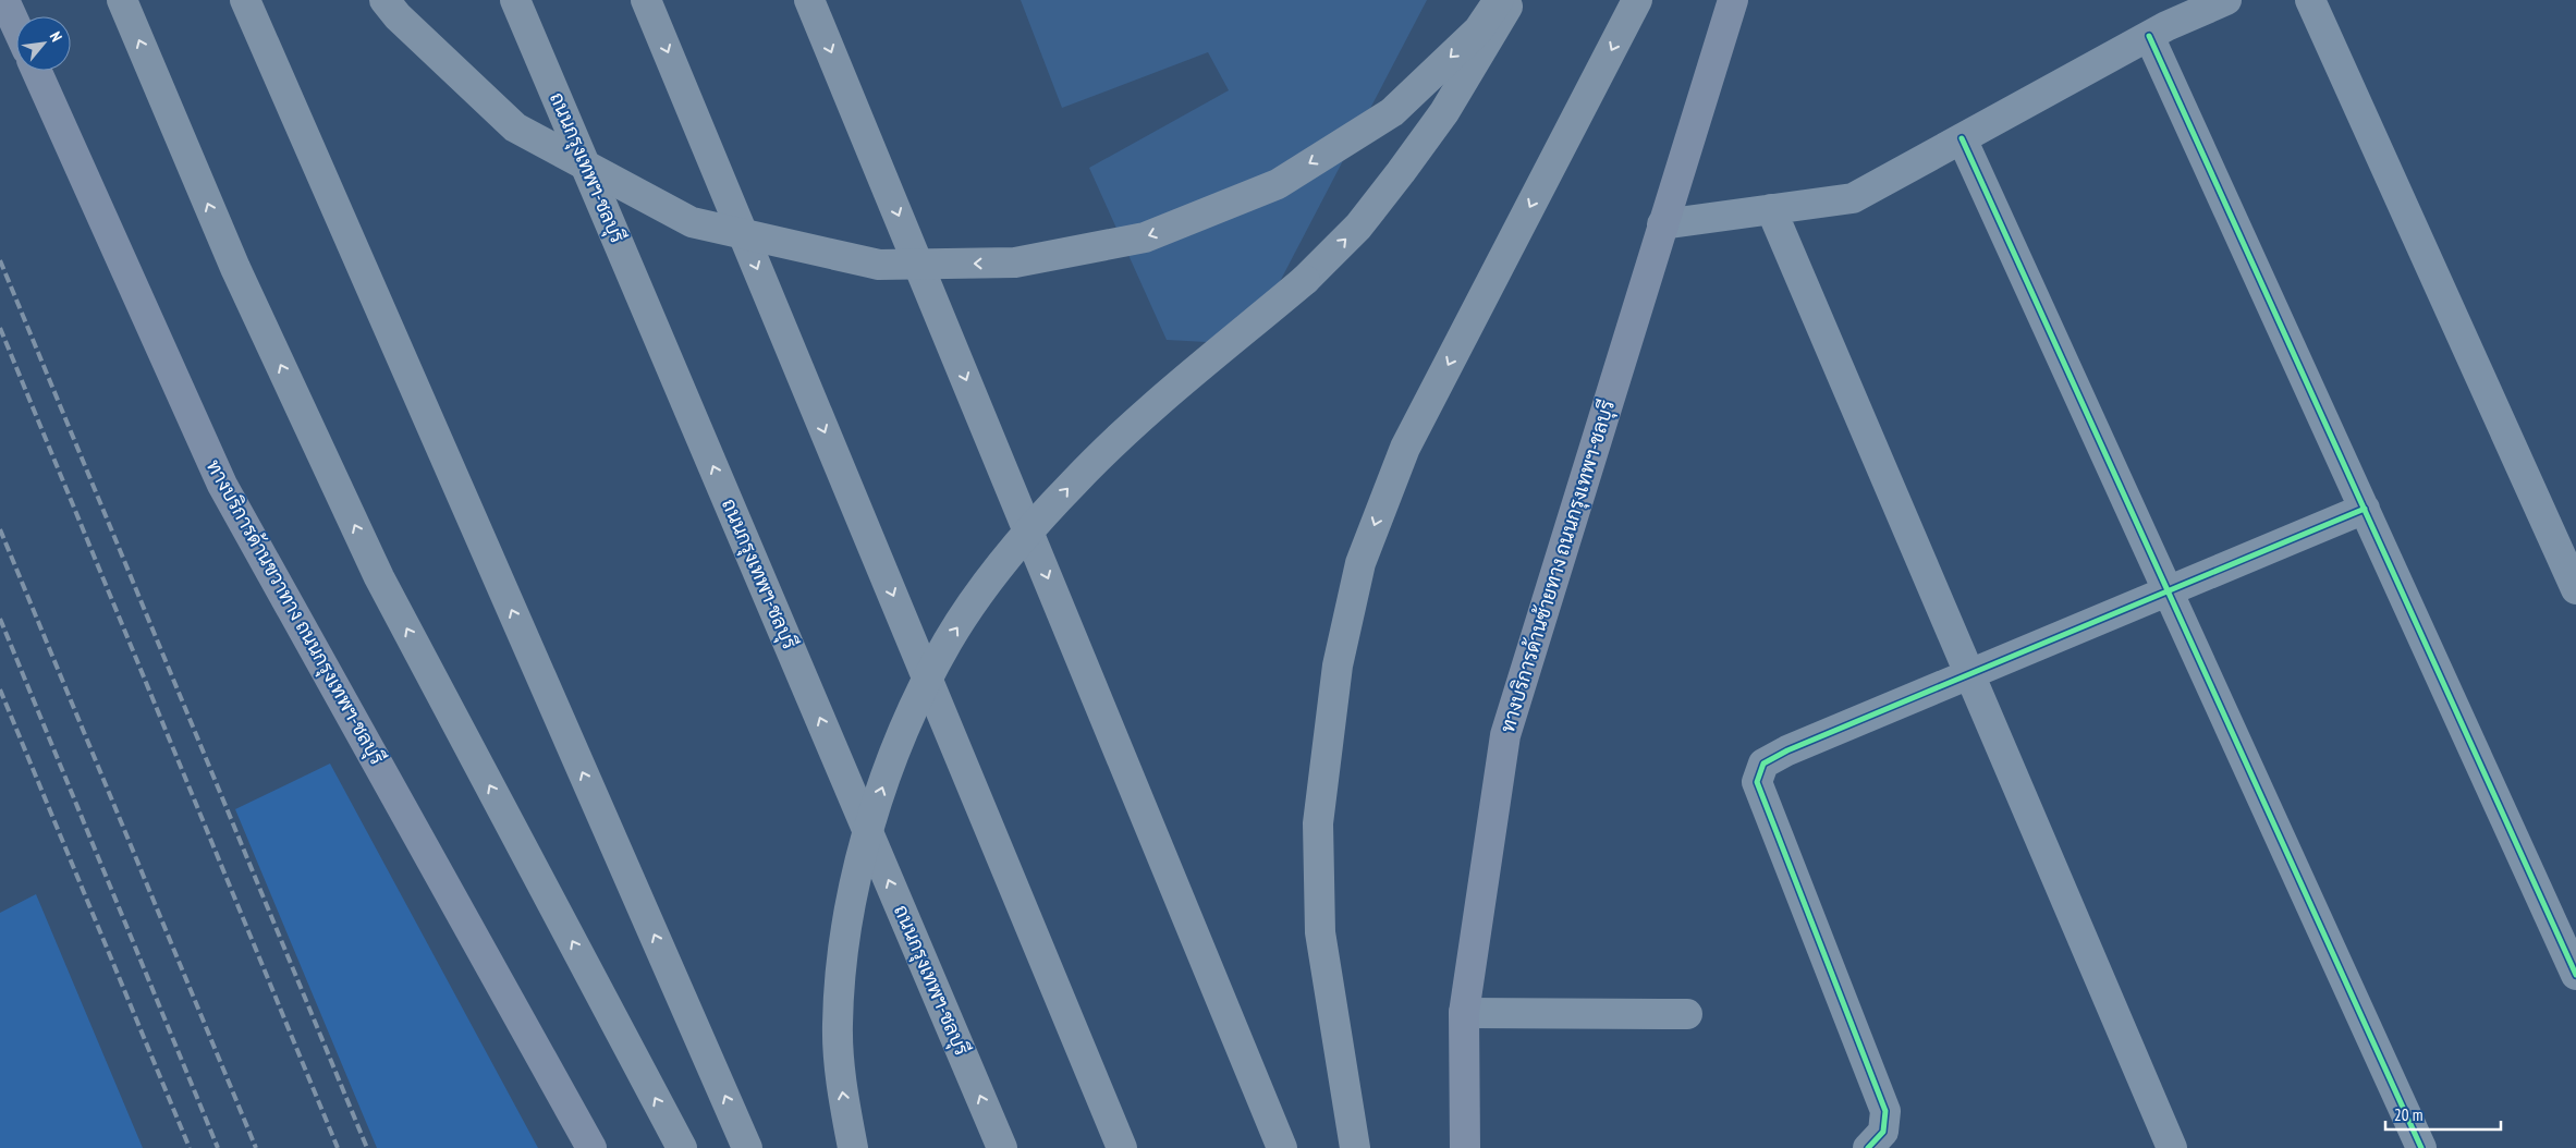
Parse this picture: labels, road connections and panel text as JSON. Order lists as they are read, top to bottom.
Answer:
{
  "streets": {
    "highway": ["ถนนกรุงเทพฯ-ชลบุรี"],
    "main road": ["ทางบริการด้านซ้ายทาง ถนนกรุงเทพฯ-ชลบุรี", "ทางบริการด้านขวาทาง ถนนกรุงเทพฯ-ชลบุรี"]
  },
  "scale_bar": "20 m",
  "north": "top right"
}
